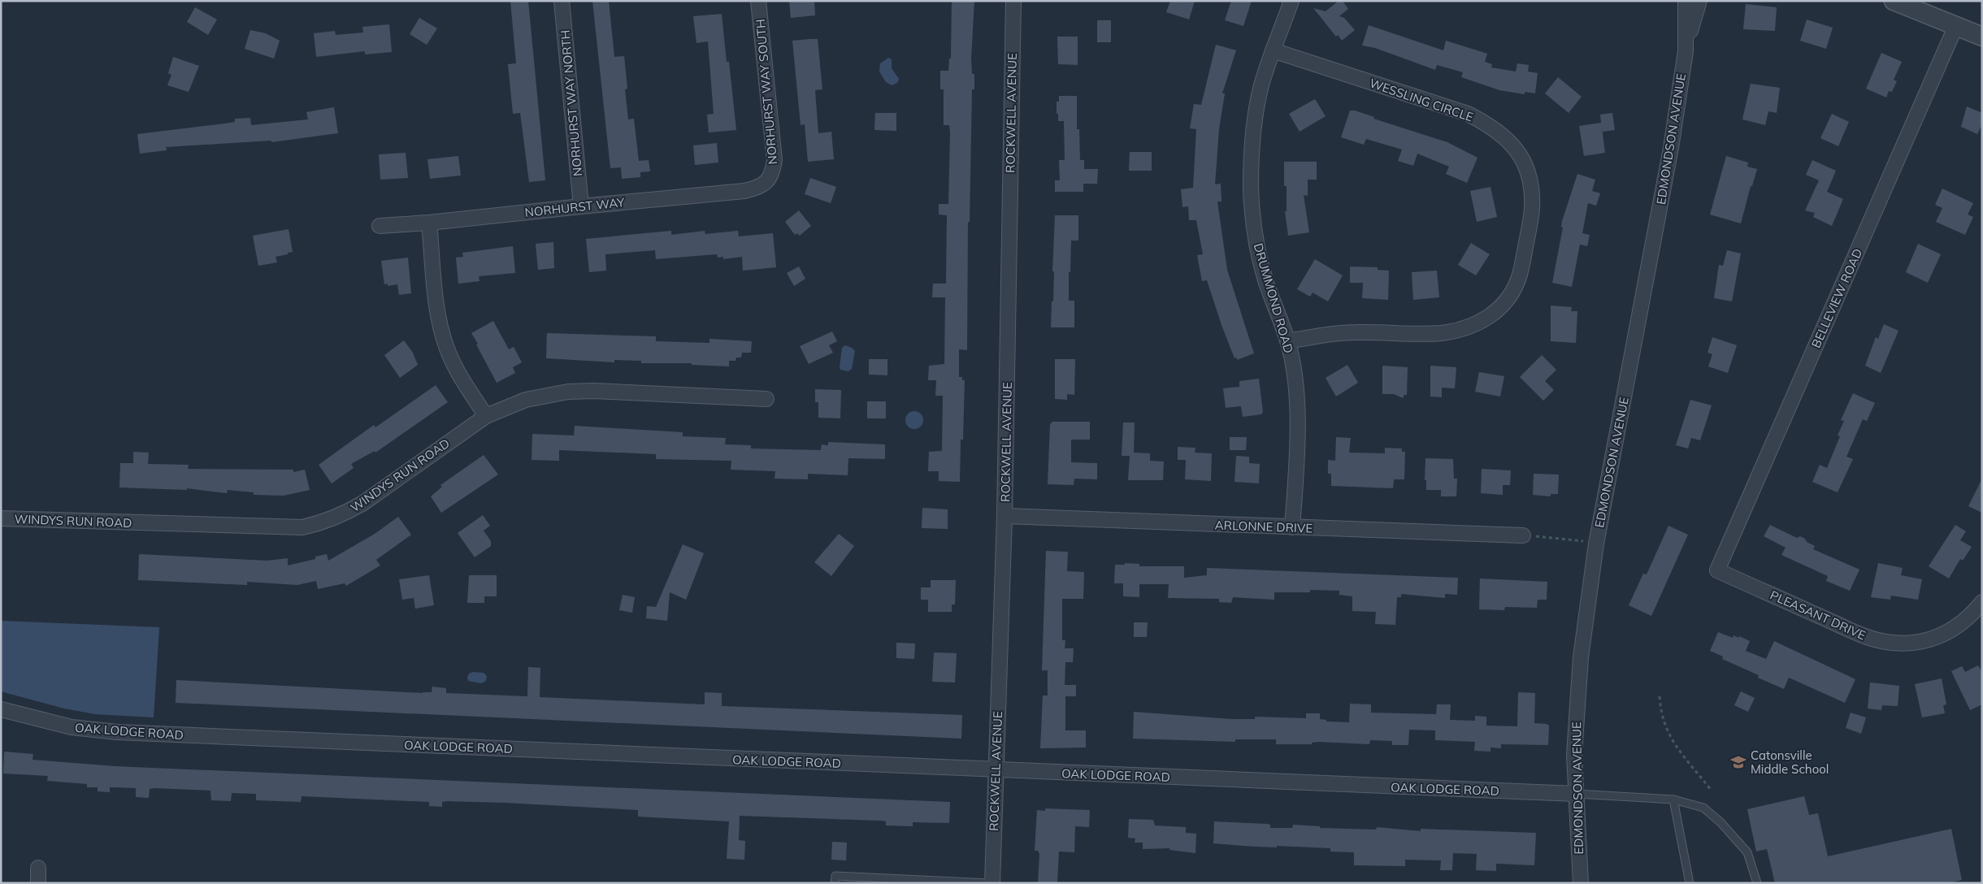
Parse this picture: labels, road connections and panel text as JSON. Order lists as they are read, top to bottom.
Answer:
{
  "streets": {
    "street": [
      "NORHURST WAY SOUTH",
      "WESSLING CIRCLE",
      "NORHURST WAY NORTH",
      "ROCKWELL AVENUE",
      "EDMONDSON AVENUE",
      "NORHURST WAY",
      "DRUMMOND ROAD",
      "BELLEVIEW ROAD",
      "WINDYS RUN ROAD",
      "ARLONNE DRIVE",
      "PLEASANT DRIVE",
      "OAK LODGE ROAD"
    ]
  },
  "crossings": [
    ["NORHURST WAY SOUTH", "NORHURST WAY"],
    ["WESSLING CIRCLE", "DRUMMOND ROAD"],
    ["NORHURST WAY NORTH", "NORHURST WAY"],
    ["ROCKWELL AVENUE", "ARLONNE DRIVE"],
    ["ROCKWELL AVENUE", "OAK LODGE ROAD"],
    ["EDMONDSON AVENUE", "OAK LODGE ROAD"],
    ["DRUMMOND ROAD", "ARLONNE DRIVE"],
    ["BELLEVIEW ROAD", "PLEASANT DRIVE"]
  ],
  "places": {
    "school or university": ["Catonsville Middle School"]
  }
}
